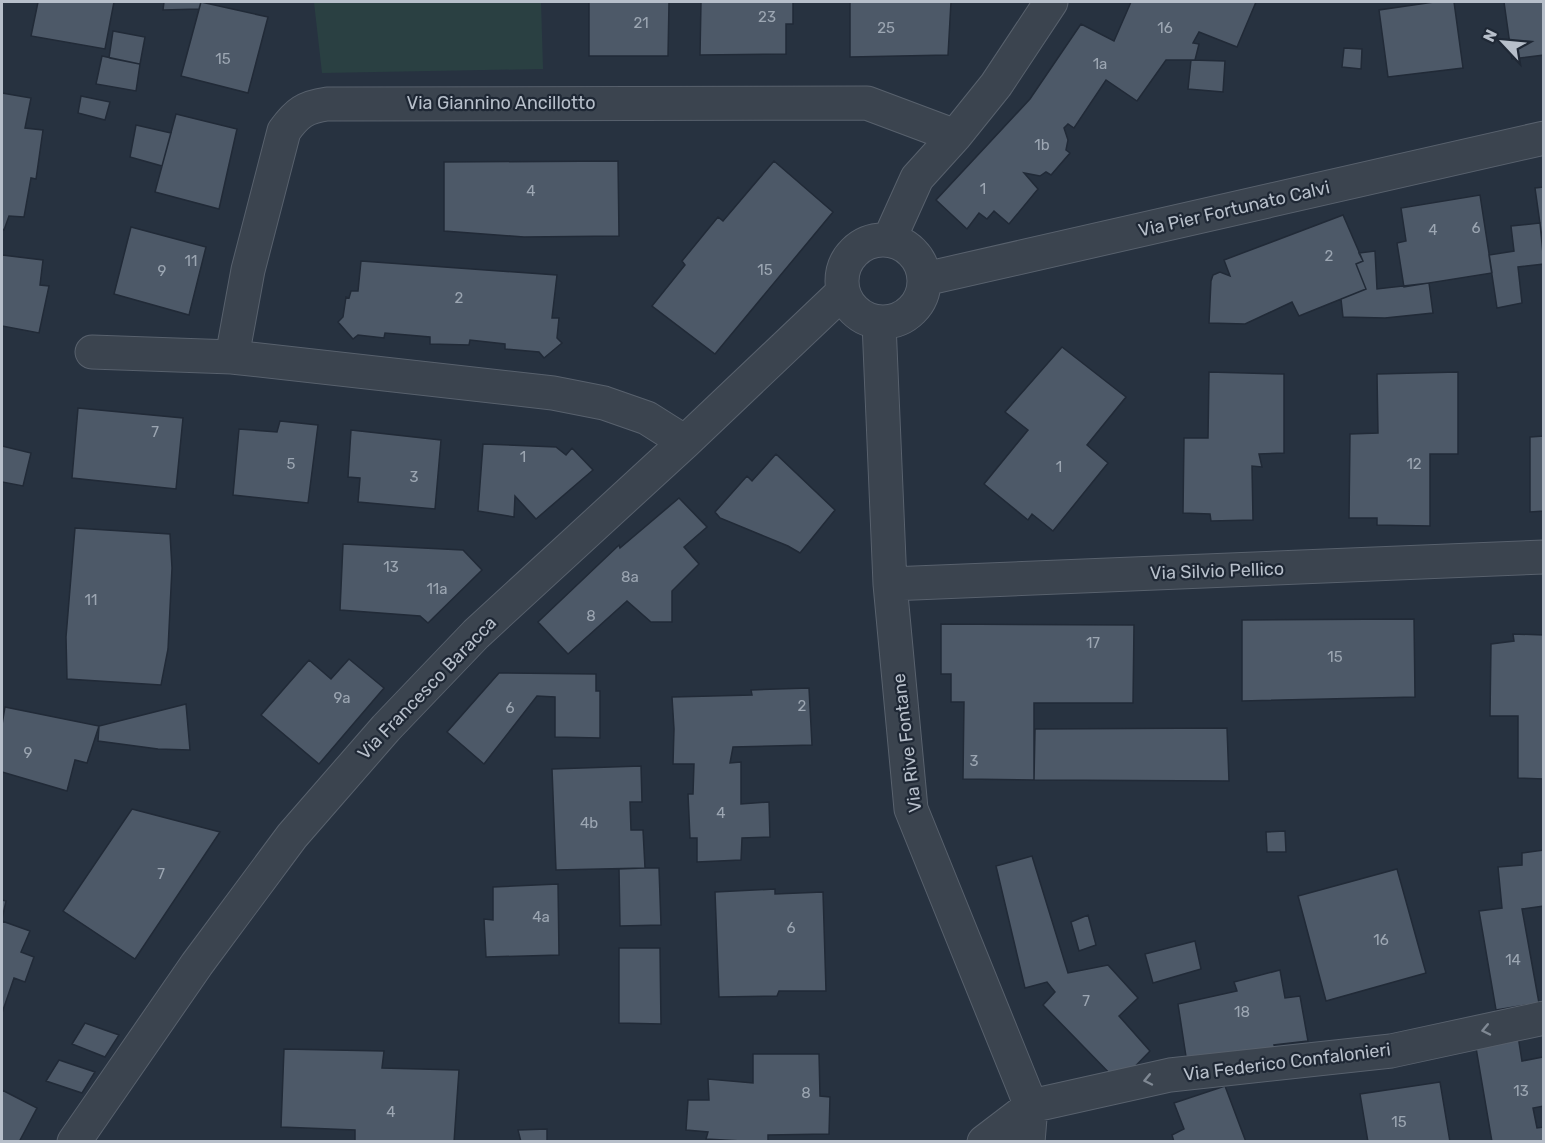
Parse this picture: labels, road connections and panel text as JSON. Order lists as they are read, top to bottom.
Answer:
{
  "streets": {
    "street": [
      "Via Giannino Ancillotto",
      "Via Pier Fortunato Calvi",
      "Via Silvio Pellico",
      "Via Francesco Baracca",
      "Via Rive Fontane",
      "Via Federico Confalonieri"
    ]
  },
  "crossings": [
    ["Via Pier Fortunato Calvi", "Via Francesco Baracca"],
    ["Via Pier Fortunato Calvi", "Via Rive Fontane"],
    ["Via Silvio Pellico", "Via Rive Fontane"],
    ["Via Francesco Baracca", "Via Rive Fontane"],
    ["Via Rive Fontane", "Via Federico Confalonieri"]
  ],
  "one_way": ["Via Federico Confalonieri"],
  "house_numbers": [
    "23",
    "21",
    "25",
    "16",
    "15",
    "1a",
    "1b",
    "1",
    "4",
    "6",
    "4",
    "2",
    "11",
    "15",
    "9",
    "2",
    "7",
    "1",
    "5",
    "12",
    "1",
    "3",
    "13",
    "8a",
    "11a",
    "11",
    "8",
    "17",
    "15",
    "9a",
    "2",
    "6",
    "9",
    "3",
    "4",
    "4b",
    "7",
    "4a",
    "6",
    "16",
    "14",
    "7",
    "18",
    "13",
    "8",
    "4",
    "15"
  ],
  "north": "top left"
}
